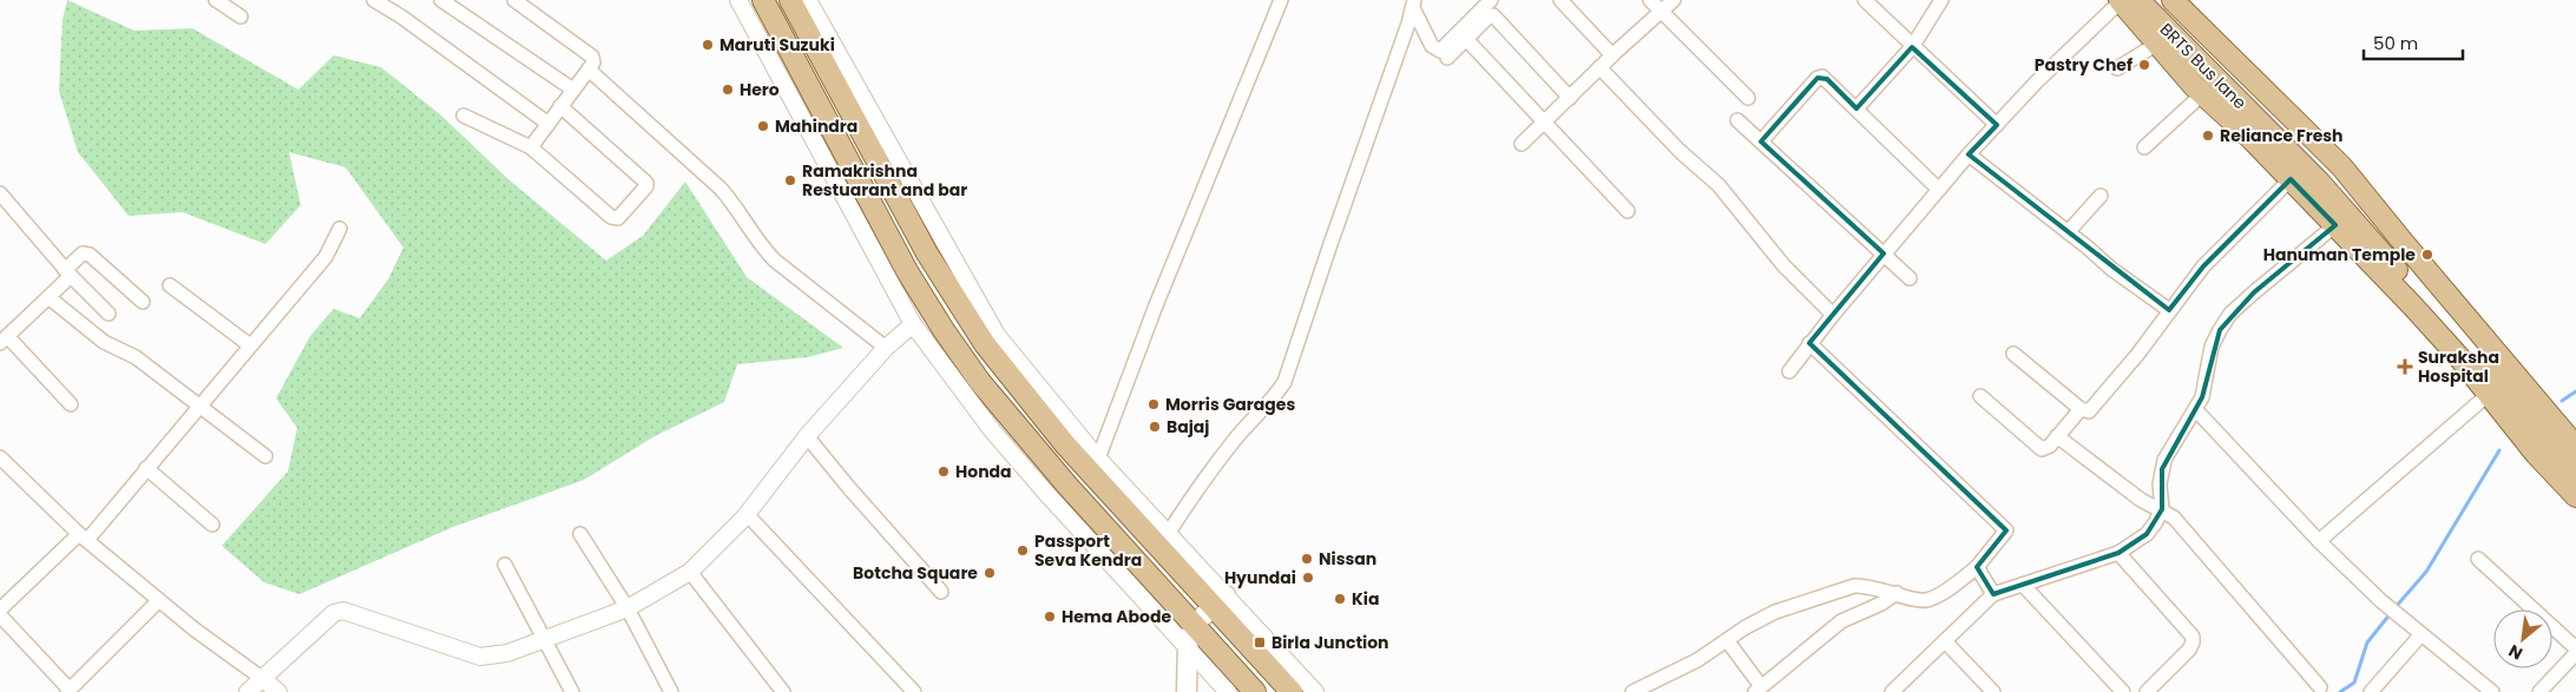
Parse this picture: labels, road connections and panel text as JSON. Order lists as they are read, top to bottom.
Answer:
{
  "streets": {
    "main road": ["BRTS Bus lane"]
  },
  "places": {
    "other": [
      "Maruti Suzuki",
      "Pastry Chef",
      "Hero",
      "Mahindra",
      "Reliance Fresh",
      "Ramakrishna Restuarant and bar",
      "Hanuman Temple",
      "Morris Garages",
      "Bajaj",
      "Honda",
      "Passport Seva Kendra",
      "Nissan",
      "Botcha Square",
      "Hyundai",
      "Kia",
      "Hema Abode"
    ],
    "health": ["Suraksha Hospital"],
    "transit": ["Birla Junction"]
  },
  "scale_bar": "50 m",
  "north": "bottom left"
}
